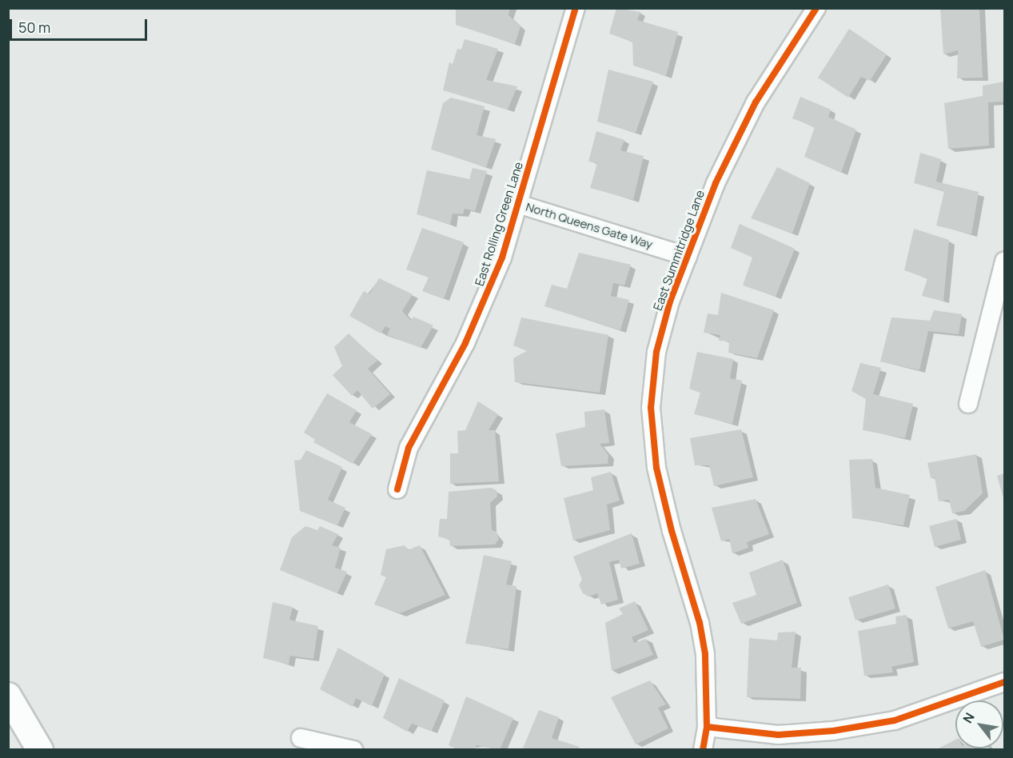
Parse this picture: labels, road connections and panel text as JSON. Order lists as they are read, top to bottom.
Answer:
{
  "streets": {
    "street": ["East Rolling Green Lane", "North Queens Gate Way", "East Summitridge Lane"]
  },
  "crossings": [
    ["East Rolling Green Lane", "North Queens Gate Way"],
    ["North Queens Gate Way", "East Summitridge Lane"]
  ],
  "scale_bar": "50 m",
  "north": "top left"
}
